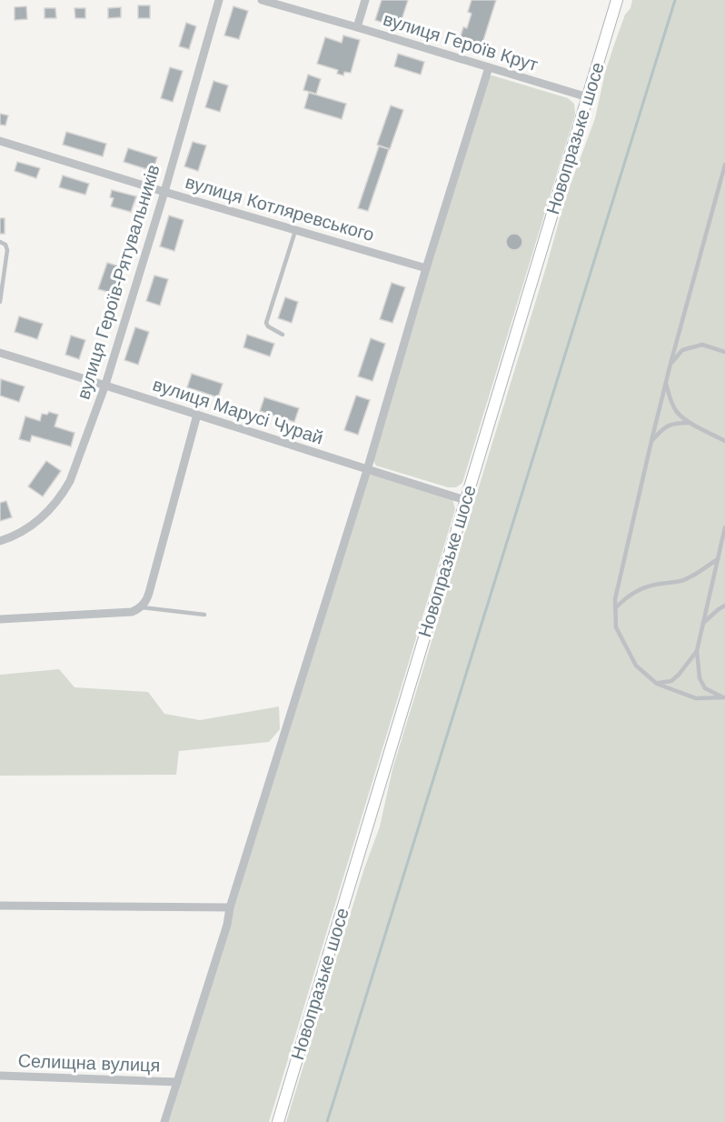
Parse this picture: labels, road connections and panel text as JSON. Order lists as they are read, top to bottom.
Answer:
{
  "streets": {
    "main road": ["Новопразьке шосе"],
    "street": [
      "вулиця Героїв Крут",
      "вулиця Котляревського",
      "вулиця Героїв-Рятувальників",
      "вулиця Марусі Чурай",
      "Селищна вулиця"
    ]
  },
  "crossings": [
    ["вулиця Героїв Крут", "Новопразьке шосе"],
    ["Новопразьке шосе", "вулиця Марусі Чурай"],
    ["вулиця Котляревського", "вулиця Героїв-Рятувальників"],
    ["вулиця Героїв-Рятувальників", "вулиця Марусі Чурай"]
  ]
}
